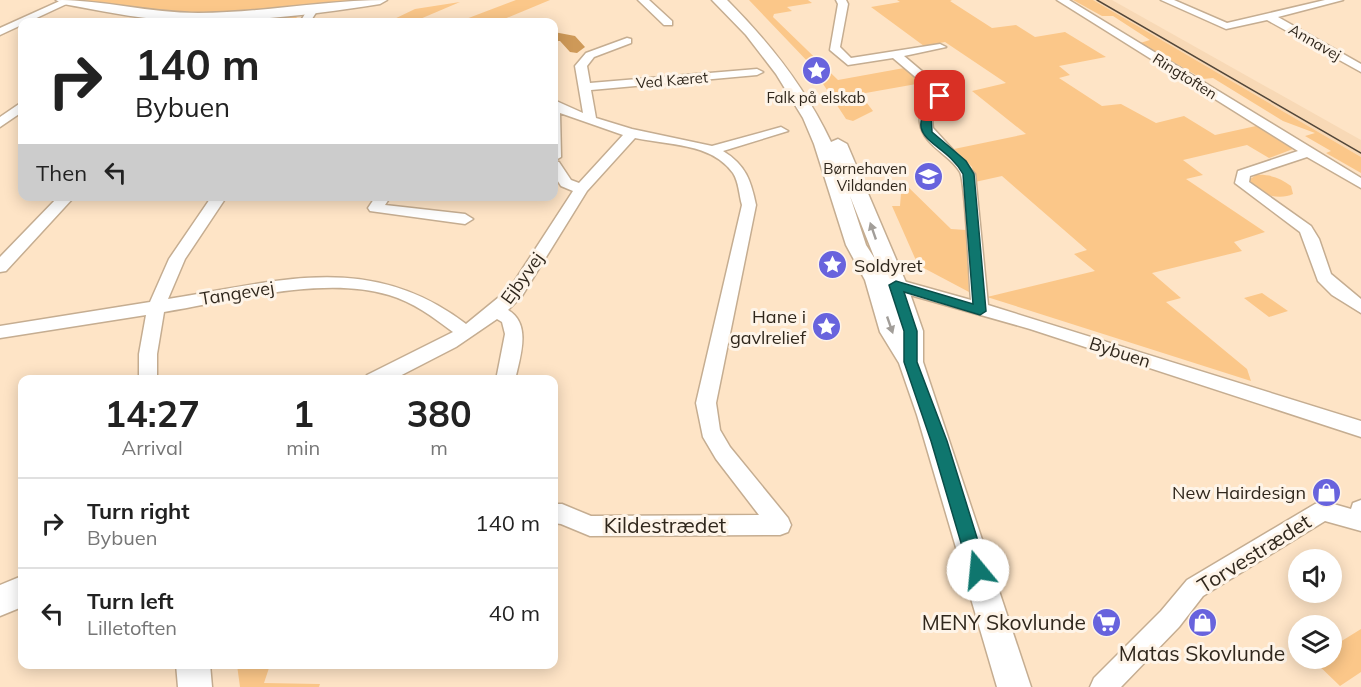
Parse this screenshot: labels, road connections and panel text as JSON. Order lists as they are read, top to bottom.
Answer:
{
  "streets": {
    "street": [
      "Annavej",
      "Ringtoften",
      "Ved Kæret",
      "Ejbyvej",
      "Tangevej",
      "Bybuen",
      "Kildestrædet",
      "Torvestrædet"
    ]
  },
  "crossings": [
    ["Ejbyvej", "Tangevej"]
  ],
  "places": {
    "place": ["Falk på elskab", "Soldyret", "Hane i gavlrelief"],
    "school or university": ["Børnehaven Vildanden"],
    "shop": ["New Hairdesign", "Matas Skovlunde"],
    "supermarket": ["MENY Skovlunde"]
  },
  "page": {
    "turn": ["140 m", "Bybuen"],
    "then": "Then",
    "eta": [
      "14:27",
      "Arrival",
      "1",
      "min",
      "380",
      "m"
    ],
    "list": [
      {
        "name": "Turn right",
        "note": "Bybuen",
        "value": "140 m"
      },
      {
        "name": "Turn left",
        "note": "Lilletoften",
        "value": "40 m"
      }
    ]
  }
}
